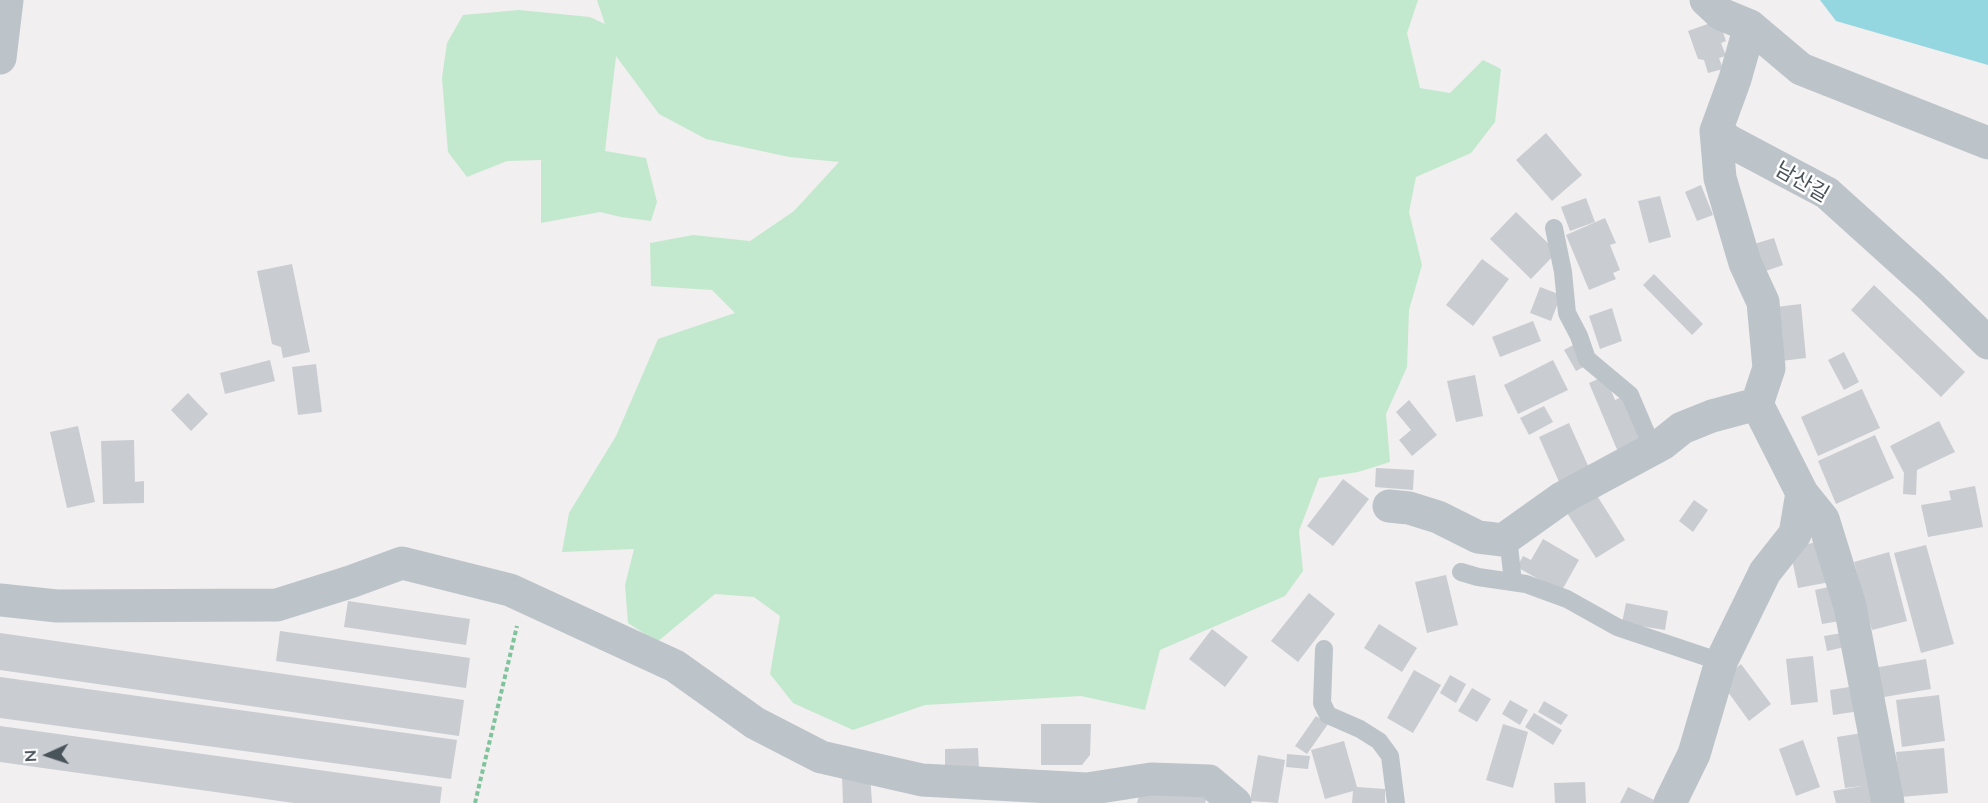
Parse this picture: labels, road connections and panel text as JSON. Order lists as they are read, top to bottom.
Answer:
{
  "streets": {
    "street": ["남산길"]
  },
  "north": "left"
}
